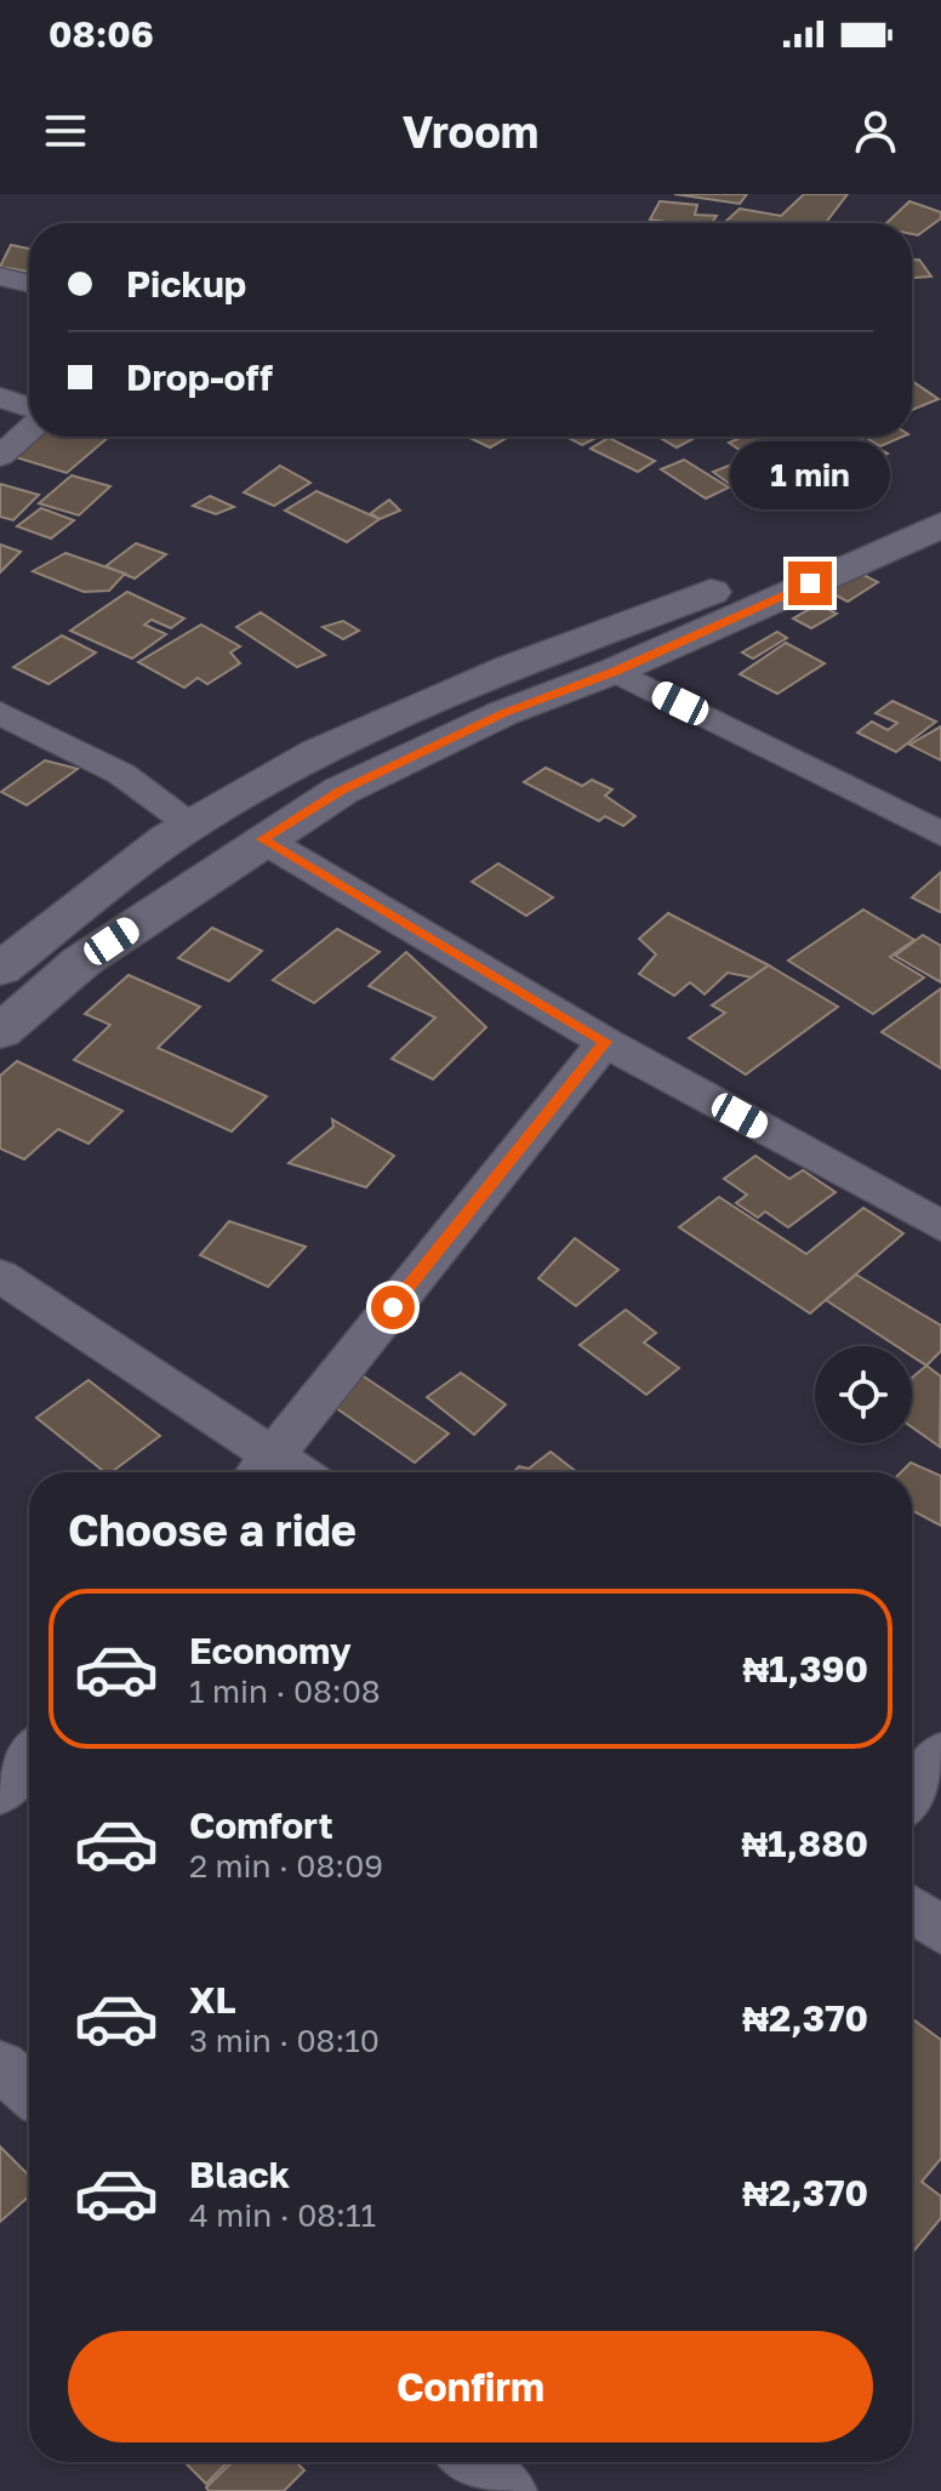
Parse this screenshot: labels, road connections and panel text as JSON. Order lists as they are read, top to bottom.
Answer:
{
  "page": {
    "status": "08:06",
    "header": "Vroom",
    "banner": ["Pickup", "Drop-off"],
    "bubble": "1 min",
    "heading": "Choose a ride",
    "list": [
      {
        "name": "Economy",
        "note": "1 min · 08:08",
        "value": "₦1,390"
      },
      {
        "name": "Comfort",
        "note": "2 min · 08:09",
        "value": "₦1,880"
      },
      {
        "name": "XL",
        "note": "3 min · 08:10",
        "value": "₦2,370"
      },
      {
        "name": "Black",
        "note": "4 min · 08:11",
        "value": "₦2,370"
      }
    ],
    "buttons": "Confirm"
  }
}
